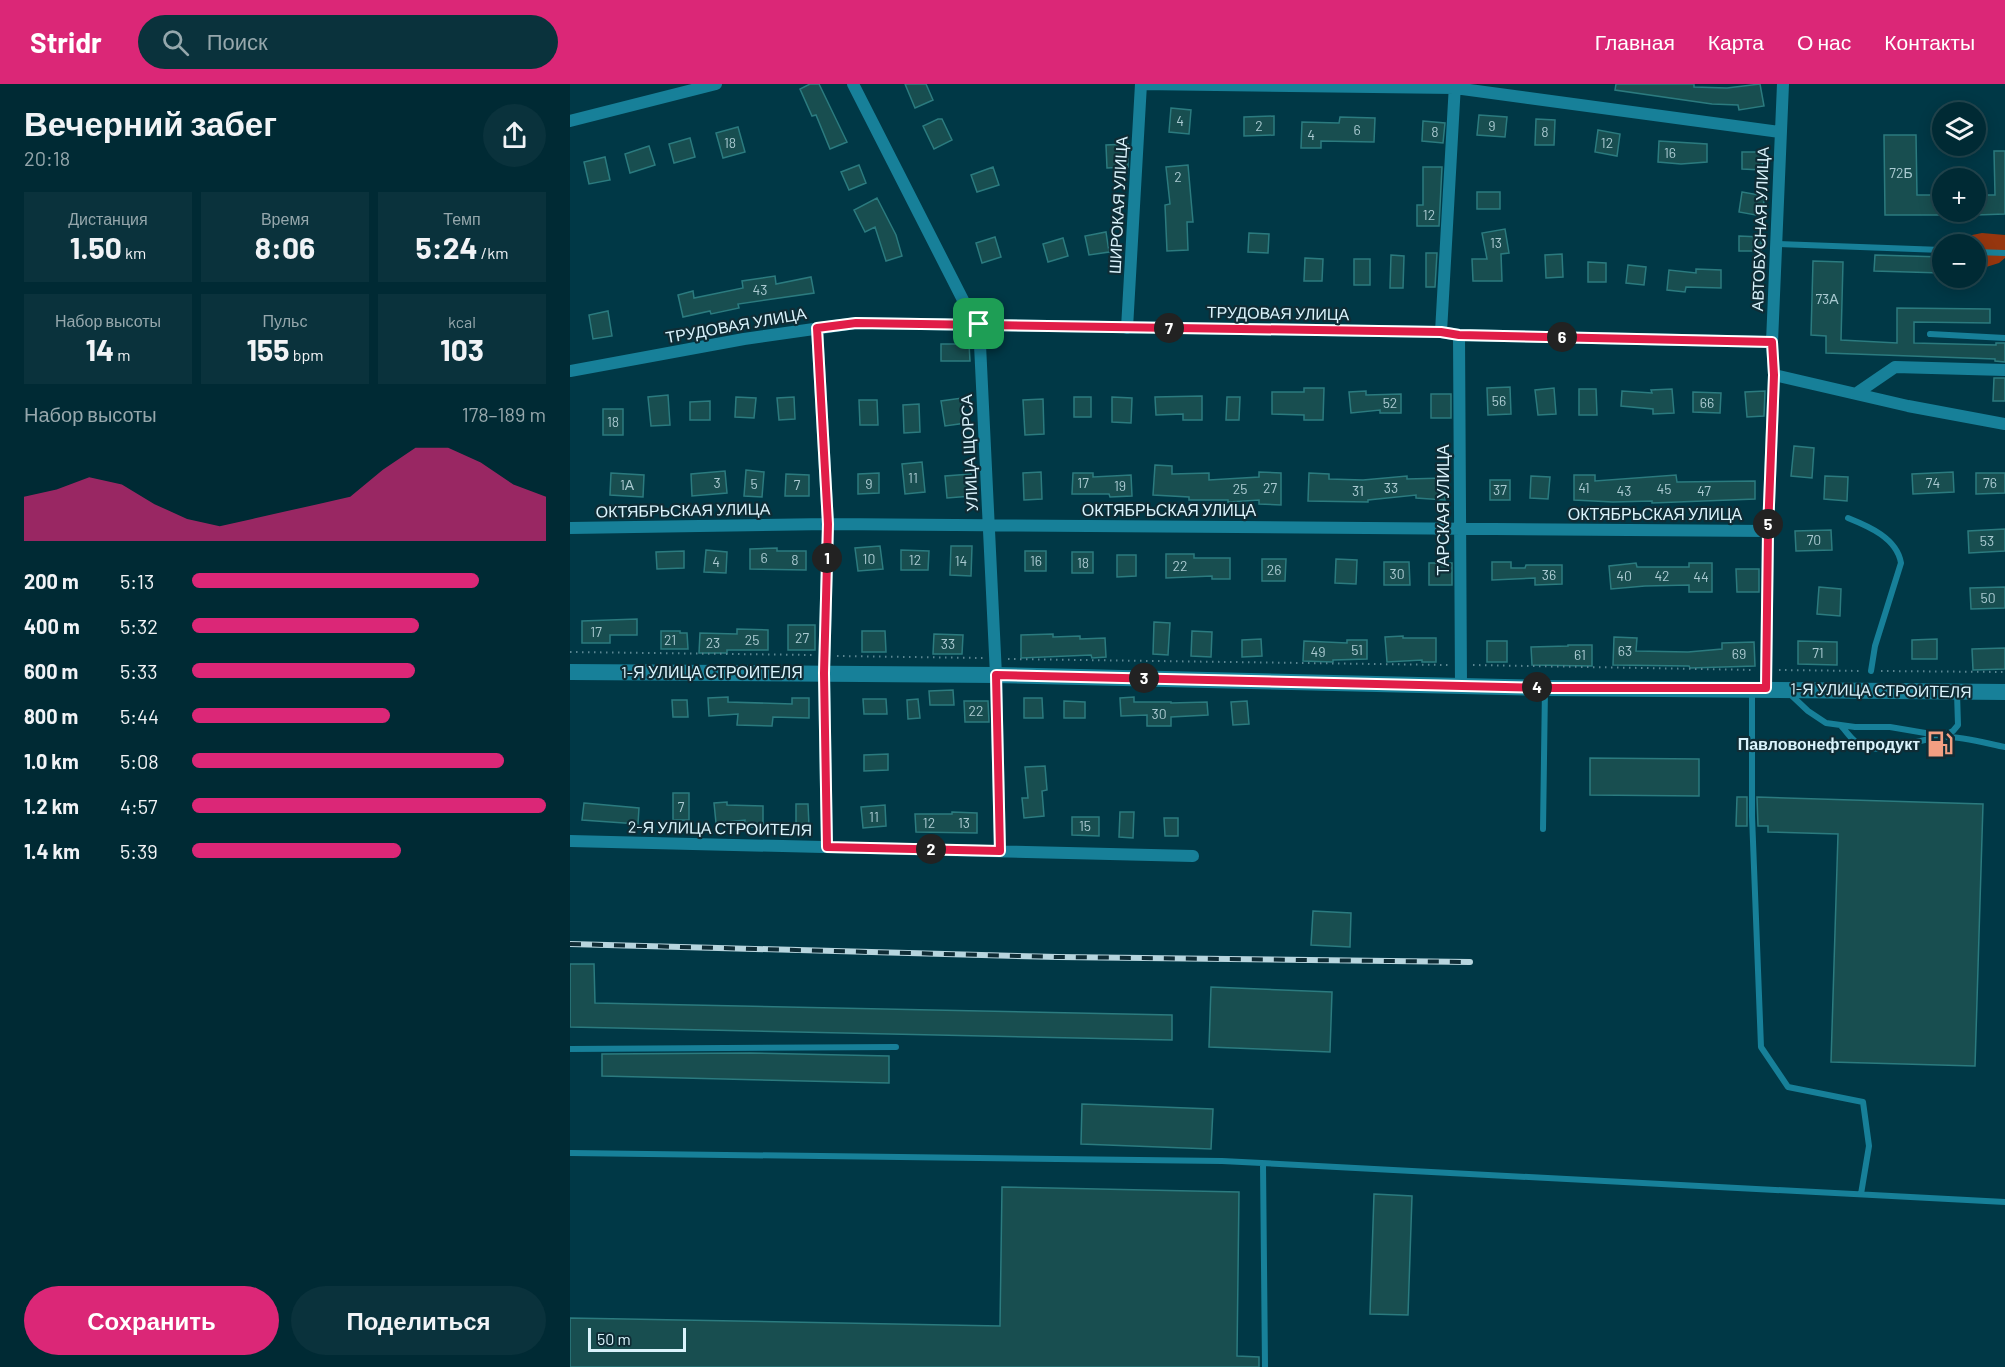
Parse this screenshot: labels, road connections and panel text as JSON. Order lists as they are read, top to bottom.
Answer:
{
  "streets": {
    "street": [
      "ШИРОКАЯ УЛИЦА",
      "АВТОБУСНАЯ УЛИЦА",
      "ТРУДОВАЯ УЛИЦА",
      "УЛИЦА ЩОРСА",
      "ОКТЯБРЬСКАЯ УЛИЦА",
      "ТАРСКАЯ УЛИЦА",
      "1-Я УЛИЦА СТРОИТЕЛЯ",
      "2-Я УЛИЦА СТРОИТЕЛЯ"
    ]
  },
  "crossings": [
    ["ШИРОКАЯ УЛИЦА", "АВТОБУСНАЯ УЛИЦА"],
    ["ШИРОКАЯ УЛИЦА", "ТРУДОВАЯ УЛИЦА"],
    ["АВТОБУСНАЯ УЛИЦА", "ТРУДОВАЯ УЛИЦА"],
    ["АВТОБУСНАЯ УЛИЦА", "ОКТЯБРЬСКАЯ УЛИЦА"],
    ["АВТОБУСНАЯ УЛИЦА", "1-Я УЛИЦА СТРОИТЕЛЯ"],
    ["ТРУДОВАЯ УЛИЦА", "УЛИЦА ЩОРСА"],
    ["ТРУДОВАЯ УЛИЦА", "ТАРСКАЯ УЛИЦА"],
    ["УЛИЦА ЩОРСА", "ОКТЯБРЬСКАЯ УЛИЦА"],
    ["УЛИЦА ЩОРСА", "1-Я УЛИЦА СТРОИТЕЛЯ"],
    ["УЛИЦА ЩОРСА", "2-Я УЛИЦА СТРОИТЕЛЯ"],
    ["ОКТЯБРЬСКАЯ УЛИЦА", "ТАРСКАЯ УЛИЦА"],
    ["ТАРСКАЯ УЛИЦА", "1-Я УЛИЦА СТРОИТЕЛЯ"]
  ],
  "places": {
    "fuel station": ["Павловонефтепродукт"]
  },
  "house_numbers": [
    "4",
    "2",
    "9",
    "6",
    "8",
    "8",
    "4",
    "18",
    "12",
    "16",
    "72Б",
    "2",
    "12",
    "13",
    "43",
    "73А",
    "56",
    "52",
    "66",
    "18",
    "11",
    "3",
    "17",
    "74",
    "76",
    "5",
    "9",
    "1А",
    "7",
    "19",
    "27",
    "33",
    "41",
    "25",
    "45",
    "37",
    "31",
    "43",
    "47",
    "70",
    "53",
    "6",
    "10",
    "8",
    "12",
    "14",
    "16",
    "4",
    "18",
    "22",
    "26",
    "30",
    "36",
    "40",
    "42",
    "44",
    "50",
    "17",
    "27",
    "21",
    "25",
    "23",
    "33",
    "51",
    "63",
    "49",
    "71",
    "69",
    "61",
    "22",
    "30",
    "7",
    "11",
    "12",
    "13",
    "15"
  ],
  "scale_bar": "50 m",
  "page": {
    "header": "Stridr",
    "search": "Поиск",
    "nav": [
      "Главная",
      "Карта",
      "О нас",
      "Контакты"
    ],
    "heading": ["Вечерний забег", "20:18"],
    "map_buttons": ["+", "−"],
    "stats": [
      ["Дистанция", "1.50 km"],
      ["Время", "8:06"],
      ["Темп", "5:24 /km"],
      ["Набор высоты", "14 m"],
      ["Пульс", "155 bpm"],
      ["kcal", "103"]
    ],
    "pins": [
      "7",
      "6",
      "5",
      "1",
      "3",
      "4",
      "2"
    ],
    "chart": ["Набор высоты", "178–189 m"],
    "list": [
      {
        "name": "200 m",
        "note": "5:13"
      },
      {
        "name": "400 m",
        "note": "5:32"
      },
      {
        "name": "600 m",
        "note": "5:33"
      },
      {
        "name": "800 m",
        "note": "5:44"
      },
      {
        "name": "1.0 km",
        "note": "5:08"
      },
      {
        "name": "1.2 km",
        "note": "4:57"
      },
      {
        "name": "1.4 km",
        "note": "5:39"
      }
    ],
    "buttons": ["Сохранить", "Поделиться"],
    "scale": "50 m"
  }
}
